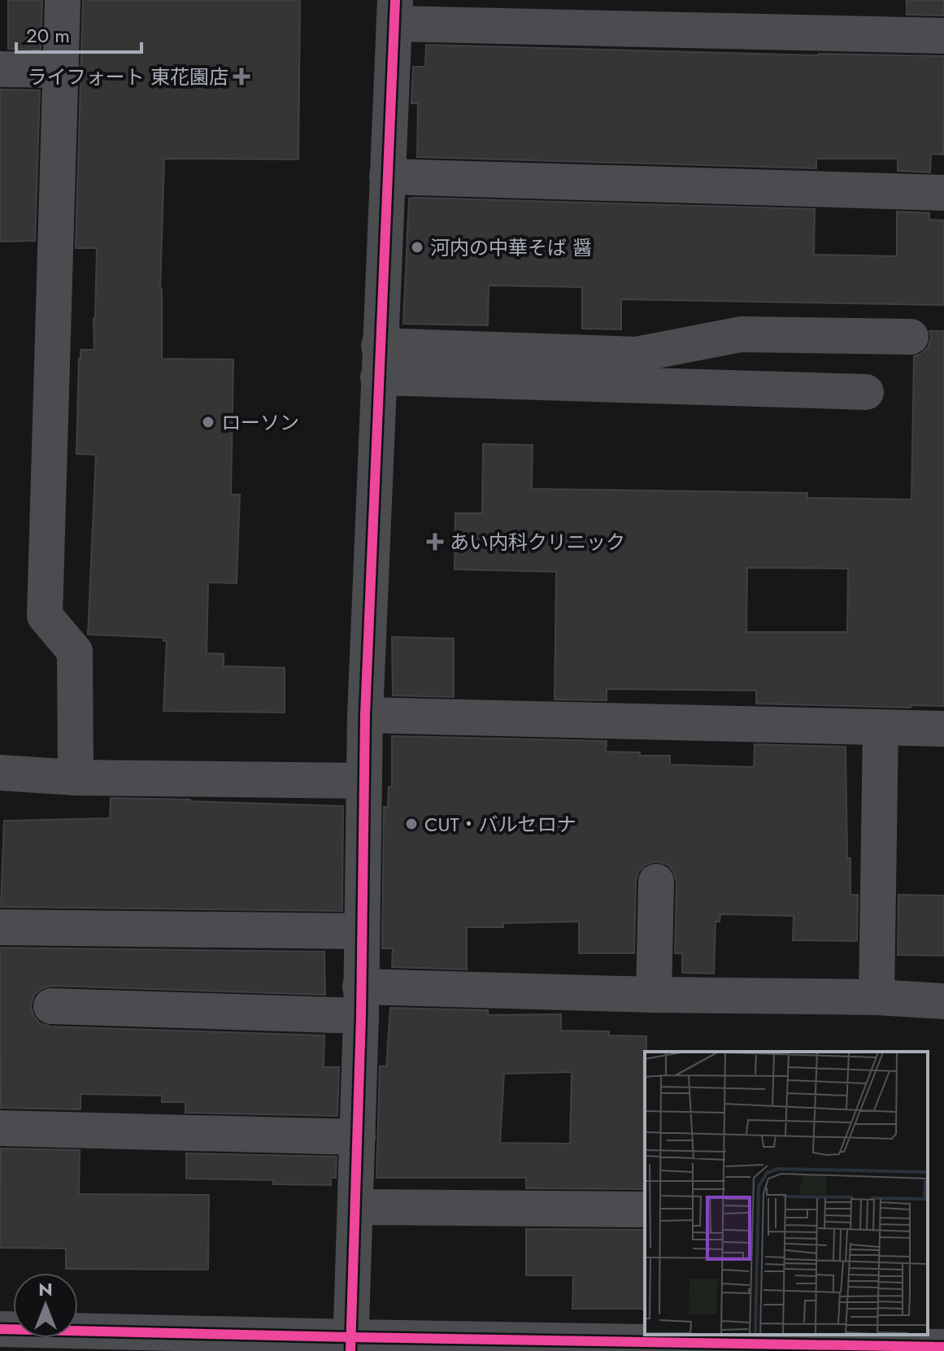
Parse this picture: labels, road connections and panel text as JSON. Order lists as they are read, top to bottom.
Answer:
{
  "places": {
    "health": ["ライフォート 東花園店", "あい内科クリニック"],
    "other": ["河内の中華そば 醤", "ローソン", "CUT・バルセロナ"]
  },
  "scale_bar": "20 m",
  "north": "top"
}
